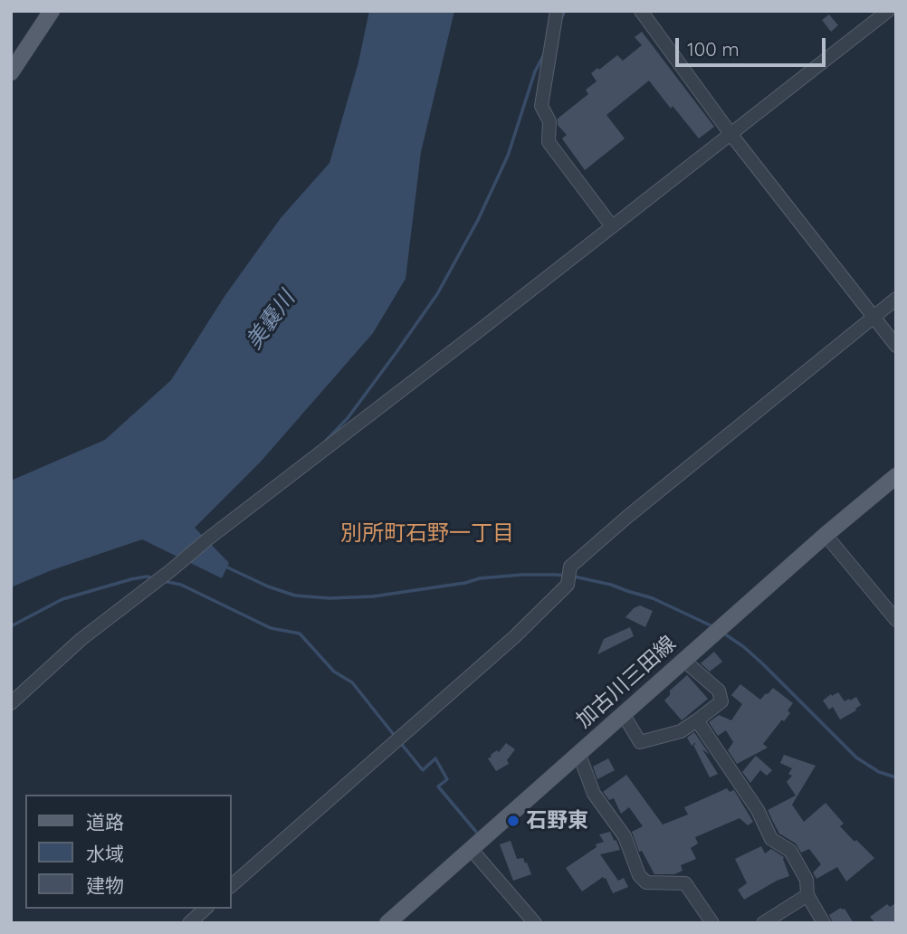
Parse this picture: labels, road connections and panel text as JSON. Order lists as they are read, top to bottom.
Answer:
{
  "streets": {
    "main road": ["加古川三田線"]
  },
  "districts": ["別所町石野一丁目"],
  "water": ["美嚢川"],
  "places": ["石野東"],
  "legend": ["道路", "水域", "建物"],
  "scale_bar": "100 m"
}
